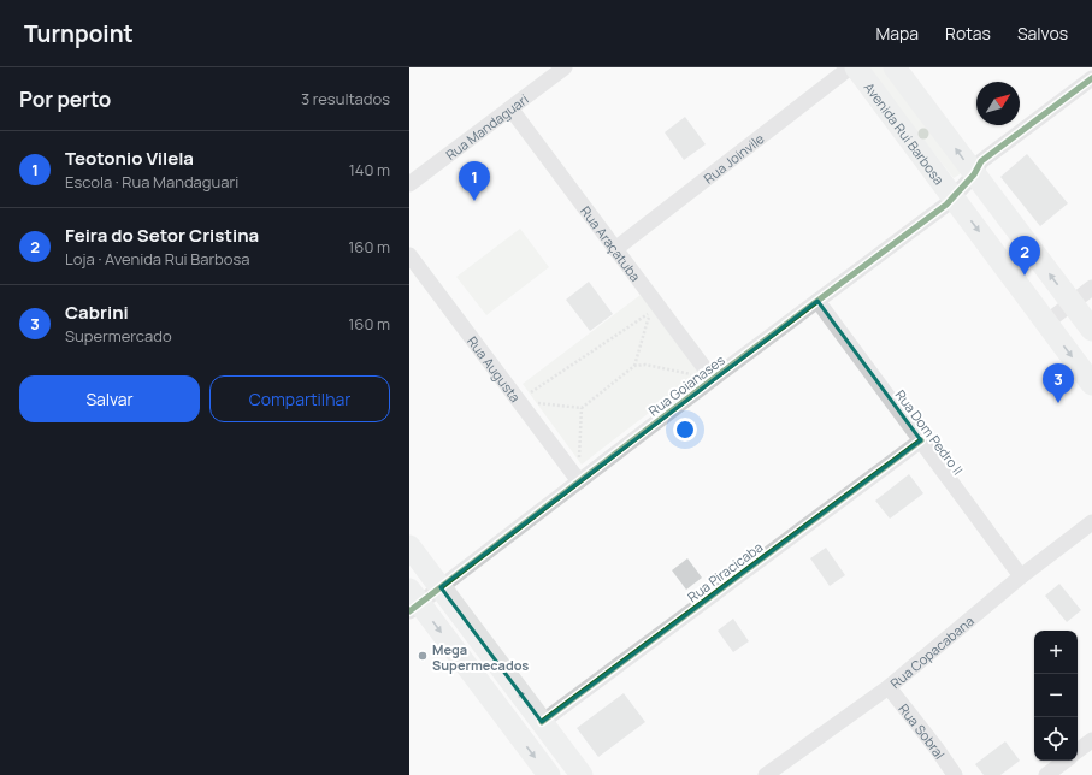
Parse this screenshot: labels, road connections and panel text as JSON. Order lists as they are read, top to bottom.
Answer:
{
  "streets": {
    "street": [
      "Rua Mandaguari",
      "Avenida Rui Barbosa",
      "Rua Joinvile",
      "Rua Araçatuba",
      "Rua Augusta",
      "Rua Goianases",
      "Rua Dom Pedro II",
      "Rua Piracicaba",
      "Rua Copacabana",
      "Rua Sobral"
    ]
  },
  "crossings": [
    ["Rua Mandaguari", "Rua Araçatuba"],
    ["Avenida Rui Barbosa", "Rua Goianases"],
    ["Rua Joinvile", "Rua Araçatuba"],
    ["Rua Araçatuba", "Rua Goianases"],
    ["Rua Augusta", "Rua Goianases"],
    ["Rua Goianases", "Rua Dom Pedro II"],
    ["Rua Dom Pedro II", "Rua Piracicaba"],
    ["Rua Dom Pedro II", "Rua Copacabana"],
    ["Rua Copacabana", "Rua Sobral"]
  ],
  "places": ["Mega Supermecados"],
  "north": "top right",
  "page": {
    "header": "Turnpoint",
    "nav": ["Mapa", "Rotas", "Salvos"],
    "heading": ["Por perto", "3 resultados"],
    "list": [
      {
        "mark": "1",
        "name": "Teotonio Vilela",
        "note": "Escola · Rua Mandaguari",
        "value": "140 m"
      },
      {
        "mark": "2",
        "name": "Feira do Setor Cristina",
        "note": "Loja · Avenida Rui Barbosa",
        "value": "160 m"
      },
      {
        "mark": "3",
        "name": "Cabrini",
        "note": "Supermercado",
        "value": "160 m"
      }
    ],
    "pins": ["1", "2", "3"],
    "buttons": ["Salvar", "Compartilhar"],
    "map_buttons": ["+", "−"]
  }
}
